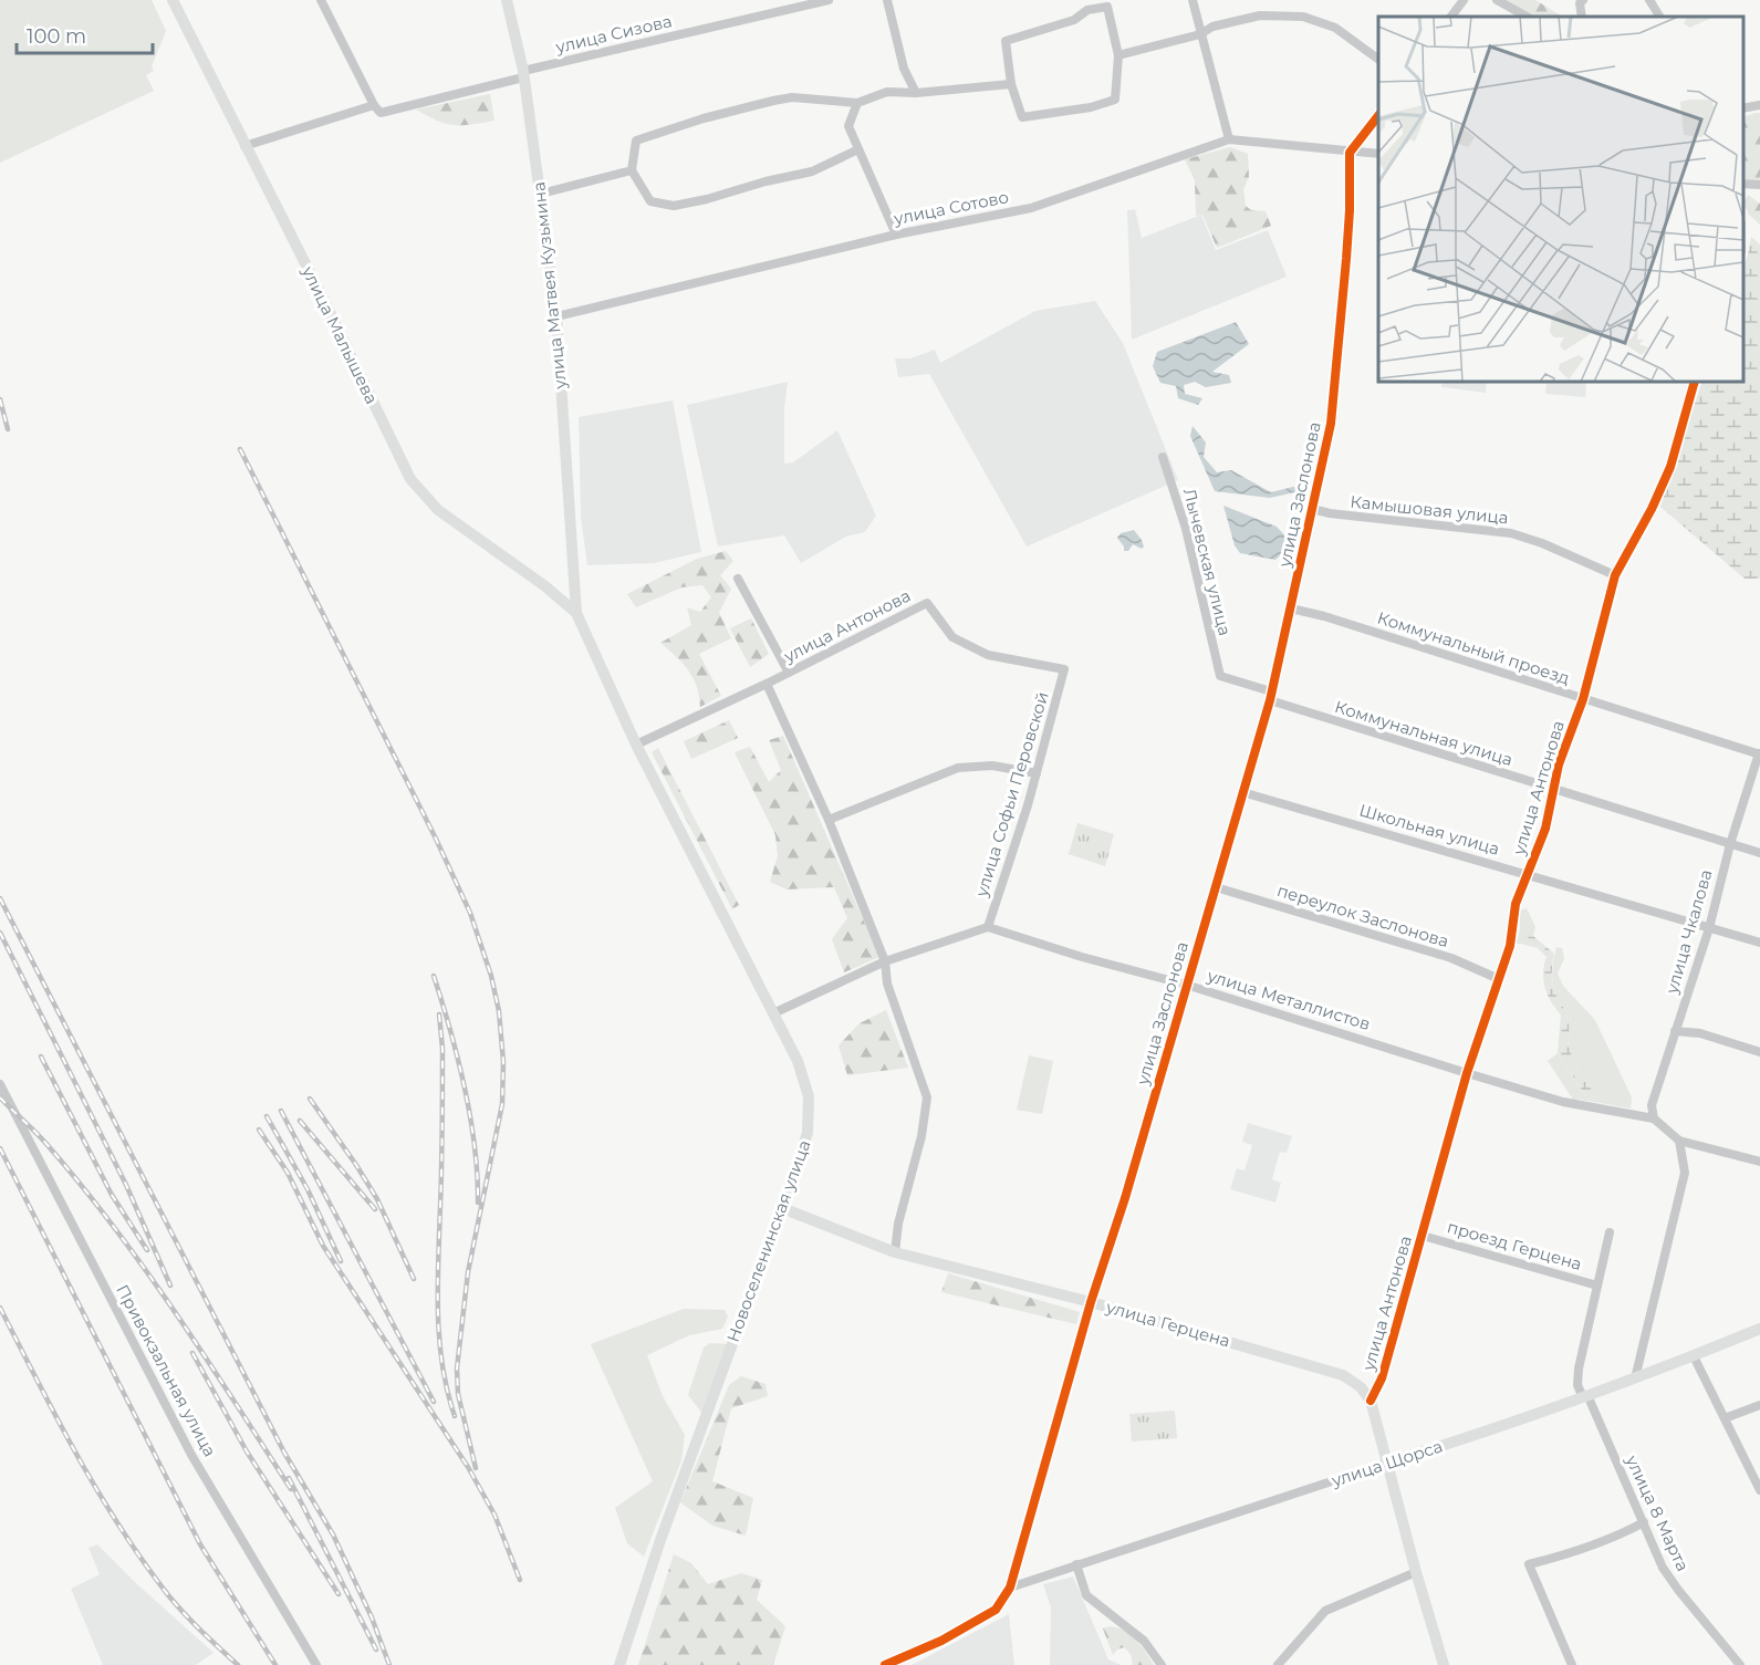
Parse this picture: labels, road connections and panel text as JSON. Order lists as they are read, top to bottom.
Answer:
{
  "streets": {
    "main road": [
      "улица Матвея Кузьмина",
      "улица Малышева",
      "Новоселенинская улица",
      "улица Герцена",
      "улица Щорса"
    ],
    "street": [
      "улица Сизова",
      "улица Сотово",
      "улица Заслонова",
      "Камышовая улица",
      "Лычевская улица",
      "улица Антонова",
      "Коммунальный проезд",
      "Коммунальная улица",
      "улица Софьи Перовской",
      "Школьная улица",
      "переулок Заслонова",
      "улица Чкалова",
      "улица Металлистов",
      "проезд Герцена",
      "Привокзальная улица",
      "улица 8 Марта"
    ]
  },
  "crossings": [
    ["улица Сизова", "улица Матвея Кузьмина"],
    ["улица Сотово", "улица Матвея Кузьмина"],
    ["улица Сотово", "улица Заслонова"],
    ["улица Матвея Кузьмина", "улица Малышева"],
    ["улица Матвея Кузьмина", "Новоселенинская улица"],
    ["улица Малышева", "Новоселенинская улица"],
    ["улица Заслонова", "Камышовая улица"],
    ["улица Заслонова", "Коммунальный проезд"],
    ["улица Заслонова", "Коммунальная улица"],
    ["улица Заслонова", "Школьная улица"],
    ["улица Заслонова", "переулок Заслонова"],
    ["улица Заслонова", "улица Металлистов"],
    ["улица Заслонова", "улица Герцена"],
    ["улица Заслонова", "улица Щорса"],
    ["Камышовая улица", "улица Антонова"],
    ["Лычевская улица", "Коммунальная улица"],
    ["улица Антонова", "Коммунальный проезд"],
    ["улица Антонова", "Коммунальная улица"],
    ["улица Антонова", "улица Софьи Перовской"],
    ["улица Антонова", "Школьная улица"],
    ["улица Антонова", "переулок Заслонова"],
    ["улица Антонова", "улица Металлистов"],
    ["улица Антонова", "Новоселенинская улица"],
    ["улица Антонова", "проезд Герцена"],
    ["улица Антонова", "улица Герцена"],
    ["Коммунальный проезд", "улица Чкалова"],
    ["Коммунальная улица", "улица Чкалова"],
    ["улица Софьи Перовской", "улица Металлистов"],
    ["Школьная улица", "улица Чкалова"],
    ["улица Чкалова", "улица Металлистов"],
    ["Новоселенинская улица", "улица Герцена"],
    ["улица Герцена", "улица Щорса"],
    ["улица Щорса", "улица 8 Марта"]
  ],
  "scale_bar": "100 m"
}
